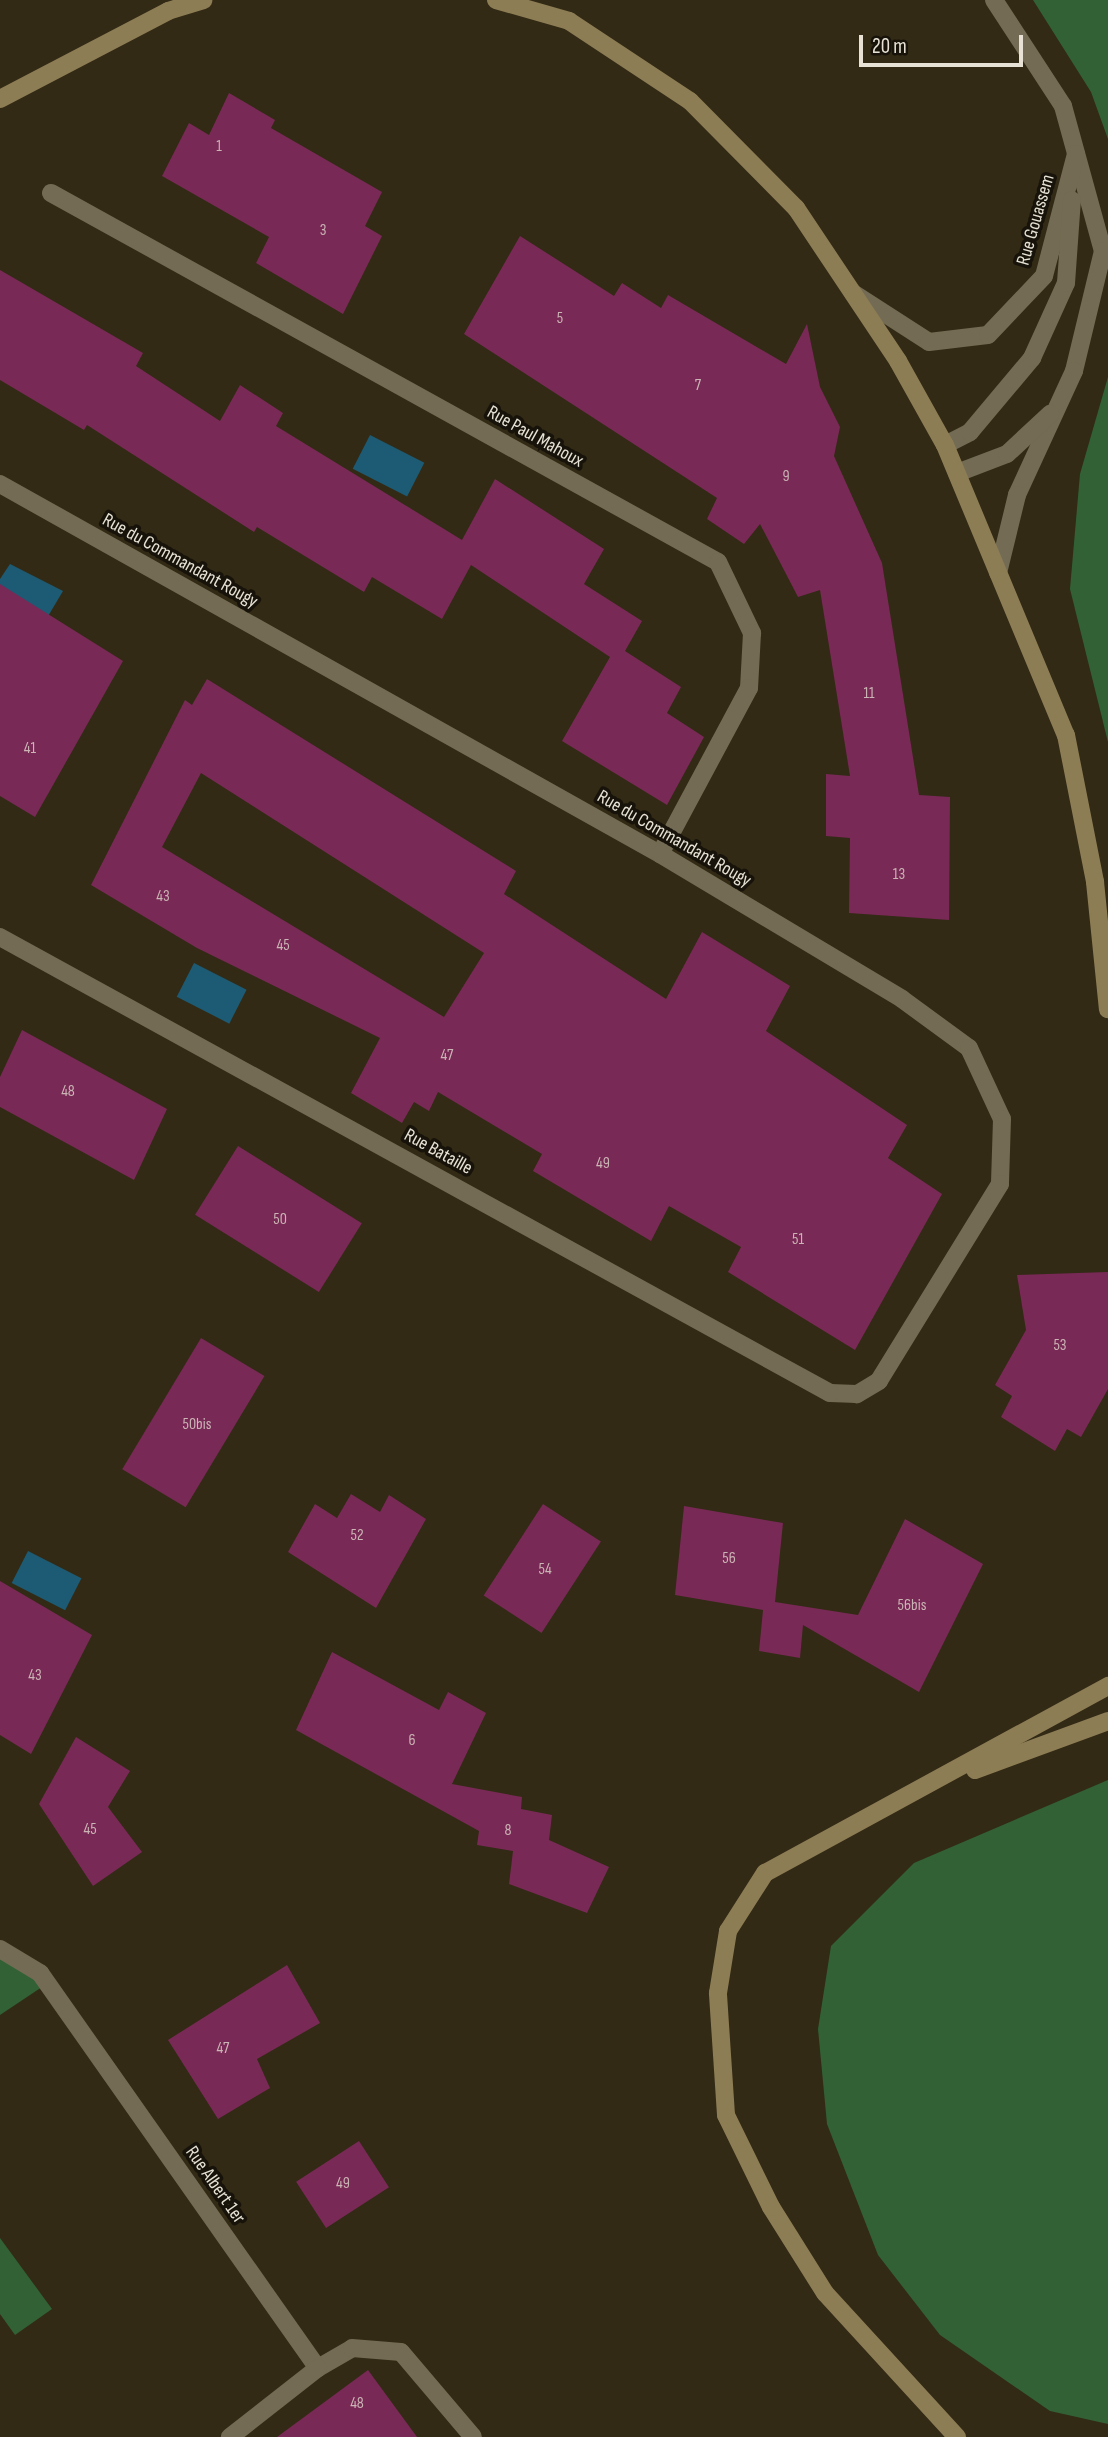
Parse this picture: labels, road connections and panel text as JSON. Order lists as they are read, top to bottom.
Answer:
{
  "streets": {
    "street": [
      "Rue Gouassem",
      "Rue Paul Mahoux",
      "Rue du Commandant Rougy",
      "Rue Bataille",
      "Rue Albert 1er"
    ]
  },
  "crossings": [
    ["Rue Paul Mahoux", "Rue du Commandant Rougy"],
    ["Rue du Commandant Rougy", "Rue Bataille"]
  ],
  "house_numbers": [
    "1",
    "3",
    "5",
    "7",
    "9",
    "11",
    "41",
    "13",
    "43",
    "45",
    "47",
    "48",
    "49",
    "50",
    "51",
    "53",
    "50bis",
    "52",
    "56",
    "54",
    "56bis",
    "43",
    "6",
    "45",
    "8",
    "47",
    "49",
    "48"
  ],
  "scale_bar": "20 m"
}
